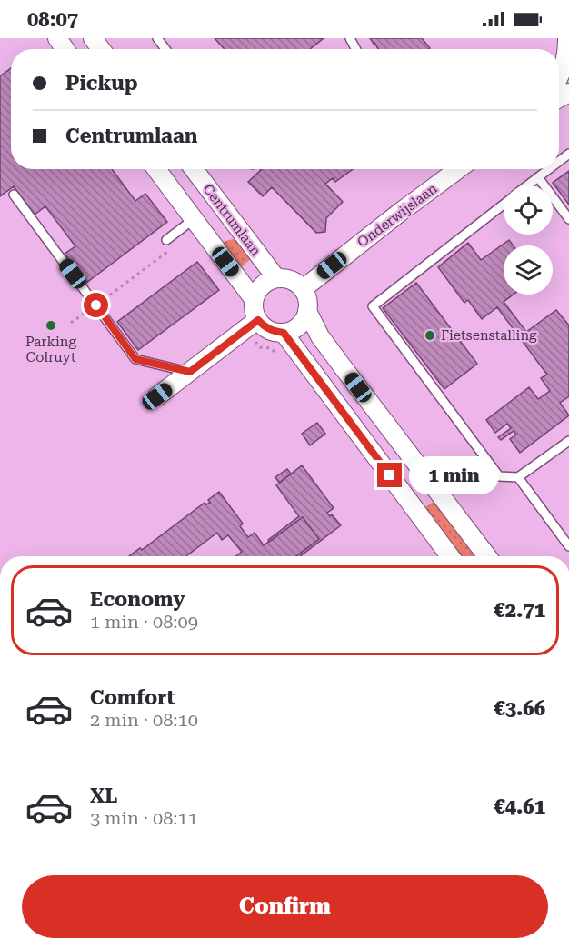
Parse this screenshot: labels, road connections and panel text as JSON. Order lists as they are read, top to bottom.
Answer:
{
  "streets": {
    "street": ["Onderwijslaan", "Centrumlaan"]
  },
  "crossings": [
    ["Onderwijslaan", "Centrumlaan"]
  ],
  "places": ["Parking Colruyt", "Fietsenstalling"],
  "page": {
    "status": "08:07",
    "banner": ["Pickup", "Centrumlaan"],
    "bubble": "1 min",
    "list": [
      {
        "name": "Economy",
        "note": "1 min · 08:09",
        "value": "€2.71"
      },
      {
        "name": "Comfort",
        "note": "2 min · 08:10",
        "value": "€3.66"
      },
      {
        "name": "XL",
        "note": "3 min · 08:11",
        "value": "€4.61"
      }
    ],
    "buttons": "Confirm"
  }
}
